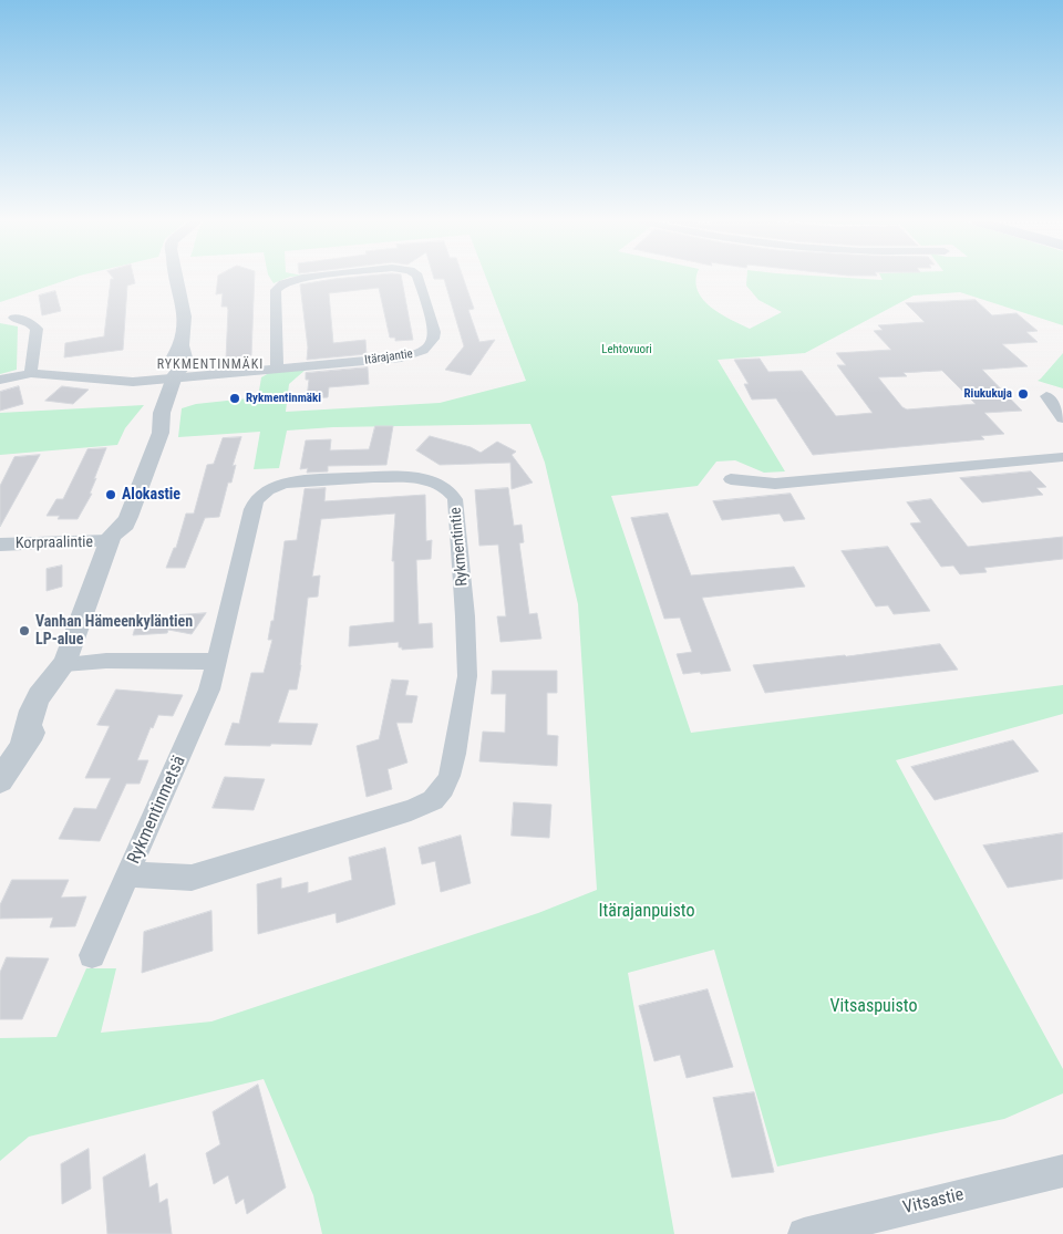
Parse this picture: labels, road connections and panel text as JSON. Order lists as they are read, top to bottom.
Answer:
{
  "streets": {
    "street": [
      "Itärajantie",
      "Korpraalintie",
      "Rykmentintie",
      "Rykmentinmetsä",
      "Vitsastie"
    ]
  },
  "crossings": [
    ["Rykmentintie", "Rykmentinmetsä"]
  ],
  "districts": ["RYKMENTINMÄKI"],
  "parks": ["Lehtovuori", "Itärajanpuisto", "Vitsaspuisto"],
  "places": [
    "Riukukuja",
    "Rykmentinmäki",
    "Alokastie",
    "Vanhan Hämeenkyläntien LP-alue"
  ]
}
